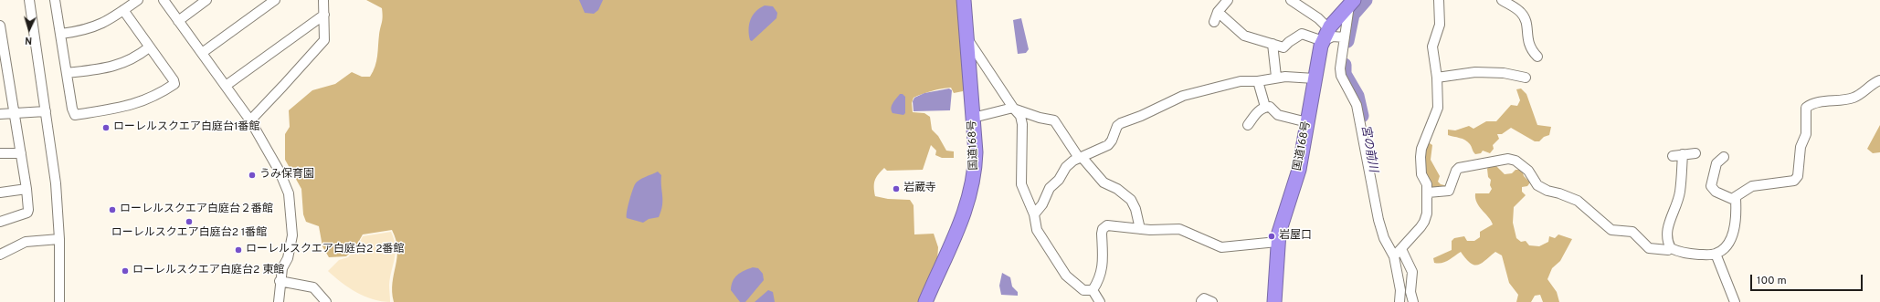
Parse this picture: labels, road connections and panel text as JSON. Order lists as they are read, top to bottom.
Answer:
{
  "streets": {
    "highway": ["国道168号"]
  },
  "water": ["宮の前川"],
  "places": [
    "ローレルスクエア白庭台1番館",
    "うみ保育園",
    "岩蔵寺",
    "ローレルスクエア白庭台２番館",
    "ローレルスクエア白庭台2 1番館",
    "岩屋口",
    "ローレルスクエア白庭台2 2番館",
    "ローレルスクエア白庭台2 東館"
  ],
  "scale_bar": "100 m",
  "north": "bottom"
}
